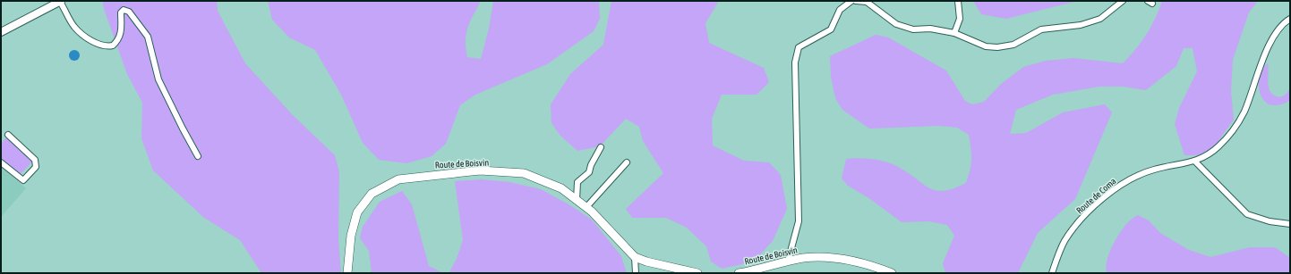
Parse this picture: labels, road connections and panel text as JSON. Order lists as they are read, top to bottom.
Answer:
{
  "streets": {
    "main road": ["Route de Boisvin"],
    "street": ["Route de Coma"]
  }
}
